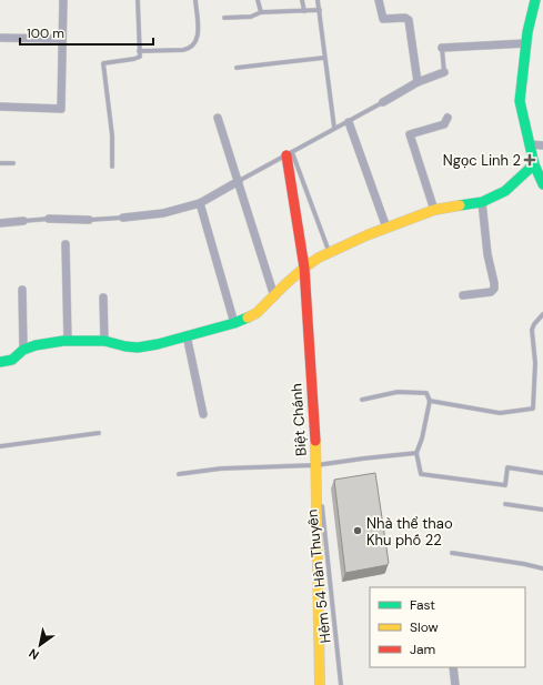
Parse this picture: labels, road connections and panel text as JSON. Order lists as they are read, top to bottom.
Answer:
{
  "streets": {
    "street": ["Biệt Chánh"],
    "lane": ["Hẻm 54 Hàn Thuyên"]
  },
  "crossings": [
    ["Biệt Chánh", "Hẻm 54 Hàn Thuyên"]
  ],
  "places": {
    "health": ["Ngọc Linh 2"],
    "other": ["Nhà thể thao Khu phố 22"]
  },
  "legend": ["Fast", "Slow", "Jam"],
  "scale_bar": "100 m",
  "north": "bottom left"
}
